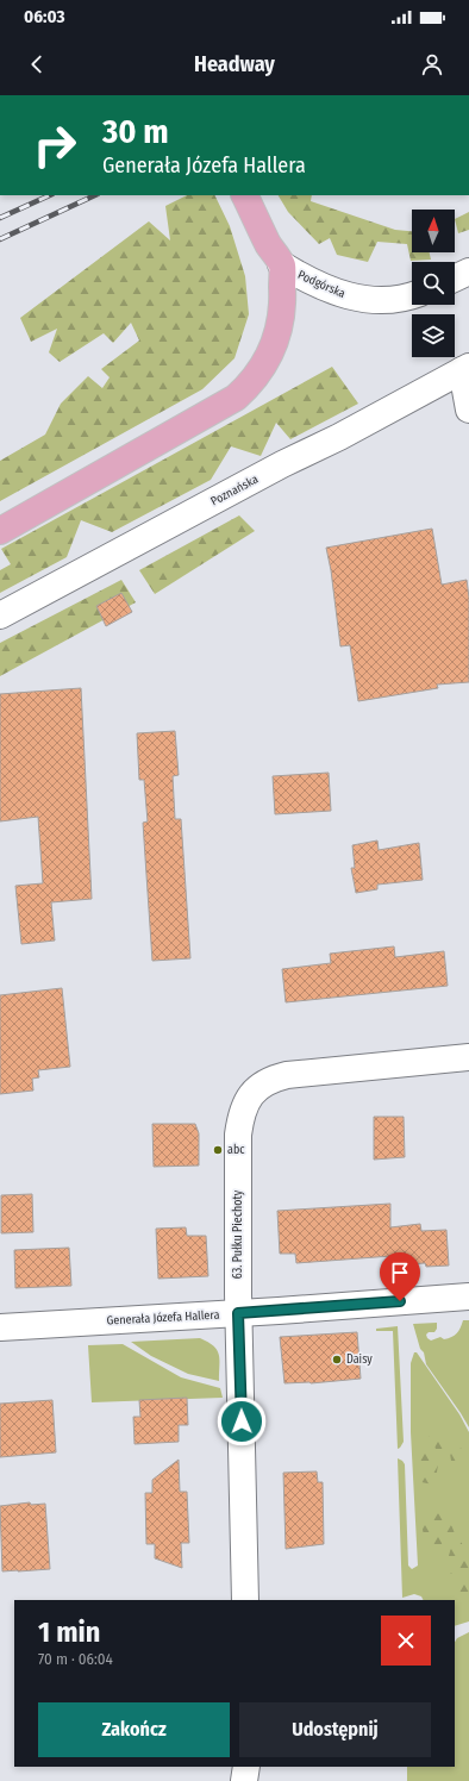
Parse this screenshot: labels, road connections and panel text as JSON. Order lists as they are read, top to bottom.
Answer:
{
  "streets": {
    "street": [
      "Podgórska",
      "Poznańska",
      "63. Pułku Piechoty",
      "Generała Józefa Hallera"
    ]
  },
  "crossings": [
    ["63. Pułku Piechoty", "Generała Józefa Hallera"]
  ],
  "places": ["abc", "Daisy"],
  "north": "top",
  "page": {
    "status": "06:03",
    "header": "Headway",
    "turn": ["30 m", "Generała Józefa Hallera"],
    "heading": ["1 min", "70 m · 06:04"],
    "buttons": ["Zakończ", "Udostępnij"]
  }
}
